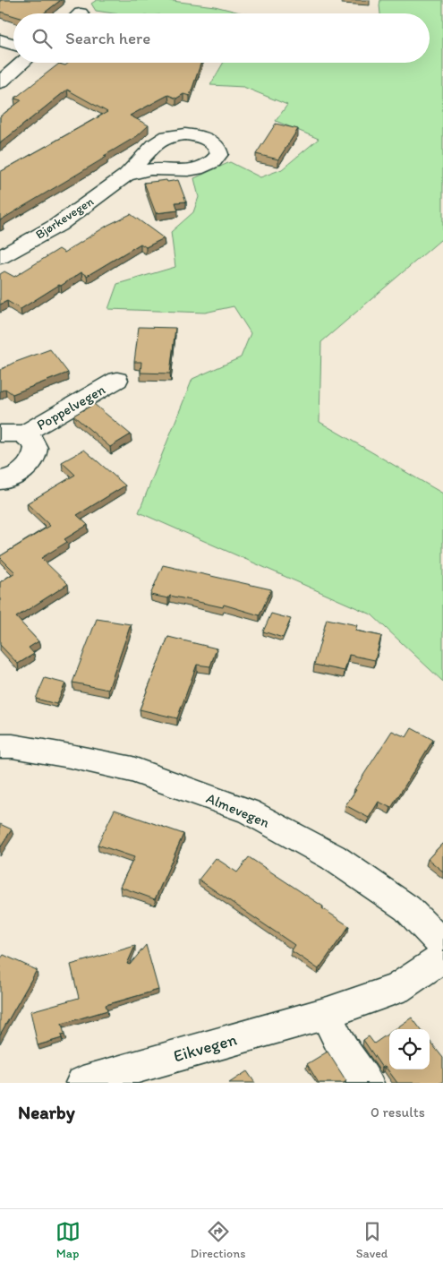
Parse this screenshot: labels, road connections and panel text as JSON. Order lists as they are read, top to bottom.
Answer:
{
  "streets": {
    "street": [
      "Bjørkevegen",
      "Poppelvegen",
      "Almevegen",
      "Eikvegen"
    ]
  },
  "page": {
    "search": "Search here",
    "heading": ["Nearby", "0 results"],
    "nav": ["Map", "Directions", "Saved"]
  }
}
